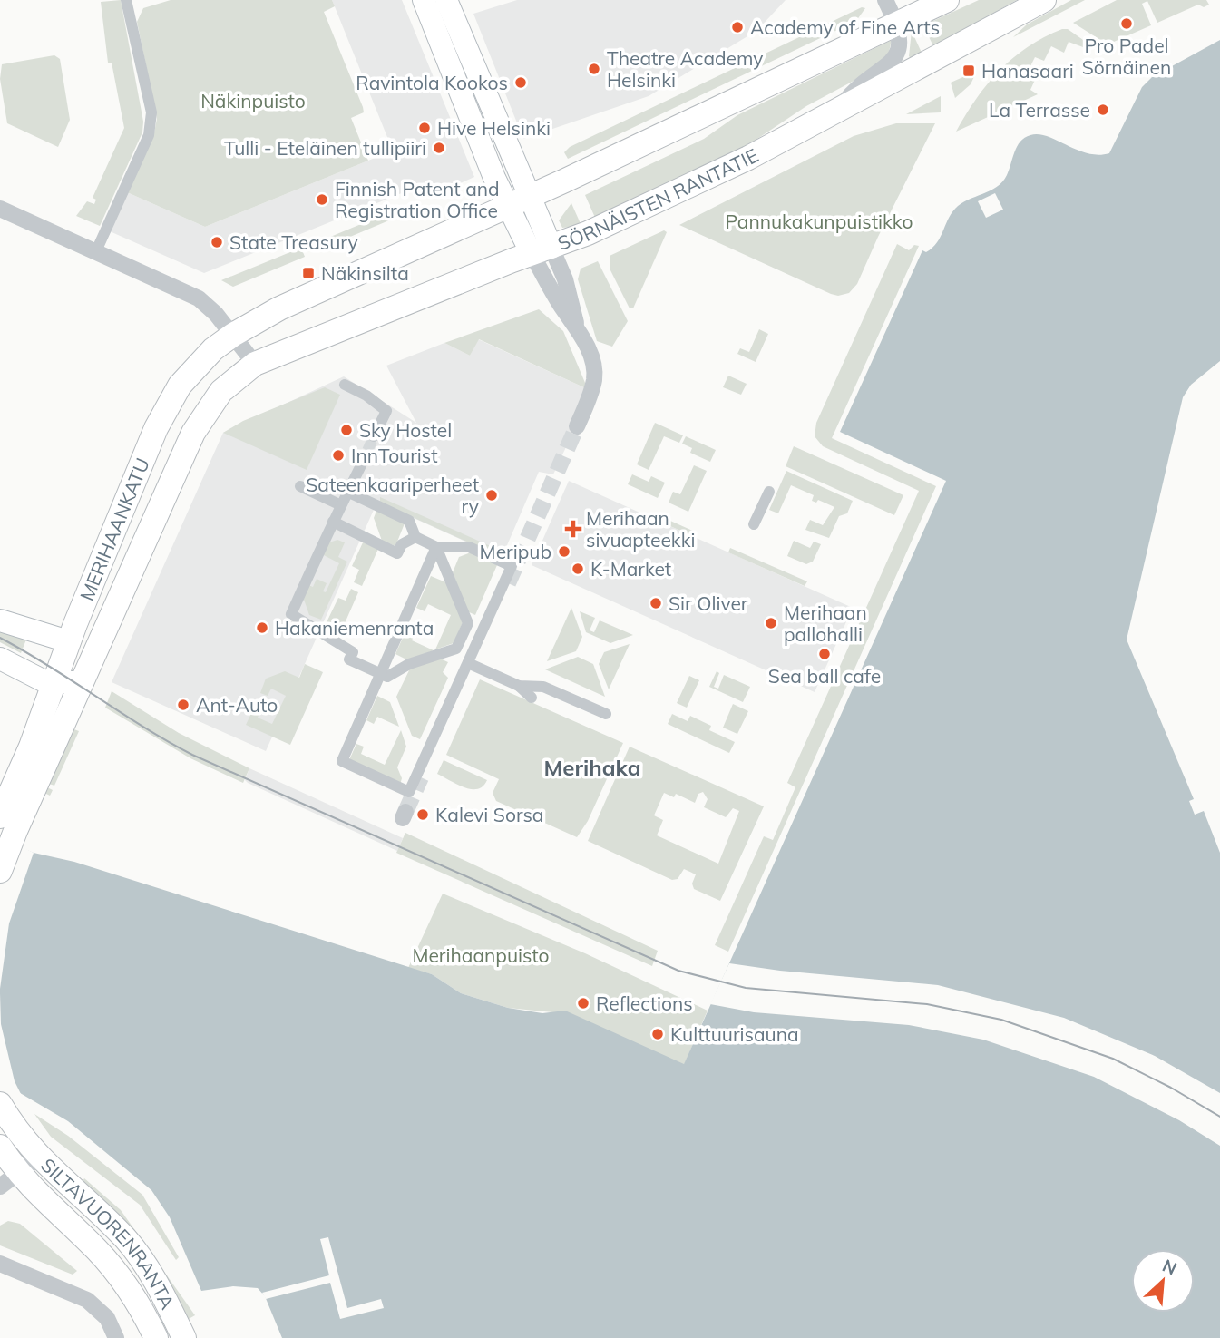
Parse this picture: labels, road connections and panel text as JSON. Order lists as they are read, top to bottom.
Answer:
{
  "streets": {
    "main road": ["SÖRNÄISTEN RANTATIE", "MERIHAANKATU", "SILTAVUORENRANTA"]
  },
  "crossings": [
    ["SÖRNÄISTEN RANTATIE", "MERIHAANKATU"]
  ],
  "districts": ["Merihaka"],
  "parks": ["Näkinpuisto", "Pannukakunpuistikko", "Merihaanpuisto"],
  "places": {
    "other": [
      "Pro Padel Sörnäinen",
      "Academy of Fine Arts",
      "Theatre Academy Helsinki",
      "Ravintola Kookos",
      "La Terrasse",
      "Hive Helsinki",
      "Tulli - Eteläinen tullipiiri",
      "Finnish Patent and Registration Office",
      "State Treasury",
      "Sky Hostel",
      "InnTourist",
      "Sateenkaariperheet ry",
      "Meripub",
      "K-Market",
      "Sir Oliver",
      "Merihaan pallohalli",
      "Hakaniemenranta",
      "Sea ball cafe",
      "Ant-Auto",
      "Kalevi Sorsa",
      "Reflections",
      "Kulttuurisauna"
    ],
    "transit": ["Hanasaari", "Näkinsilta"],
    "health": ["Merihaan sivuapteekki"]
  },
  "north": "top right"
}
